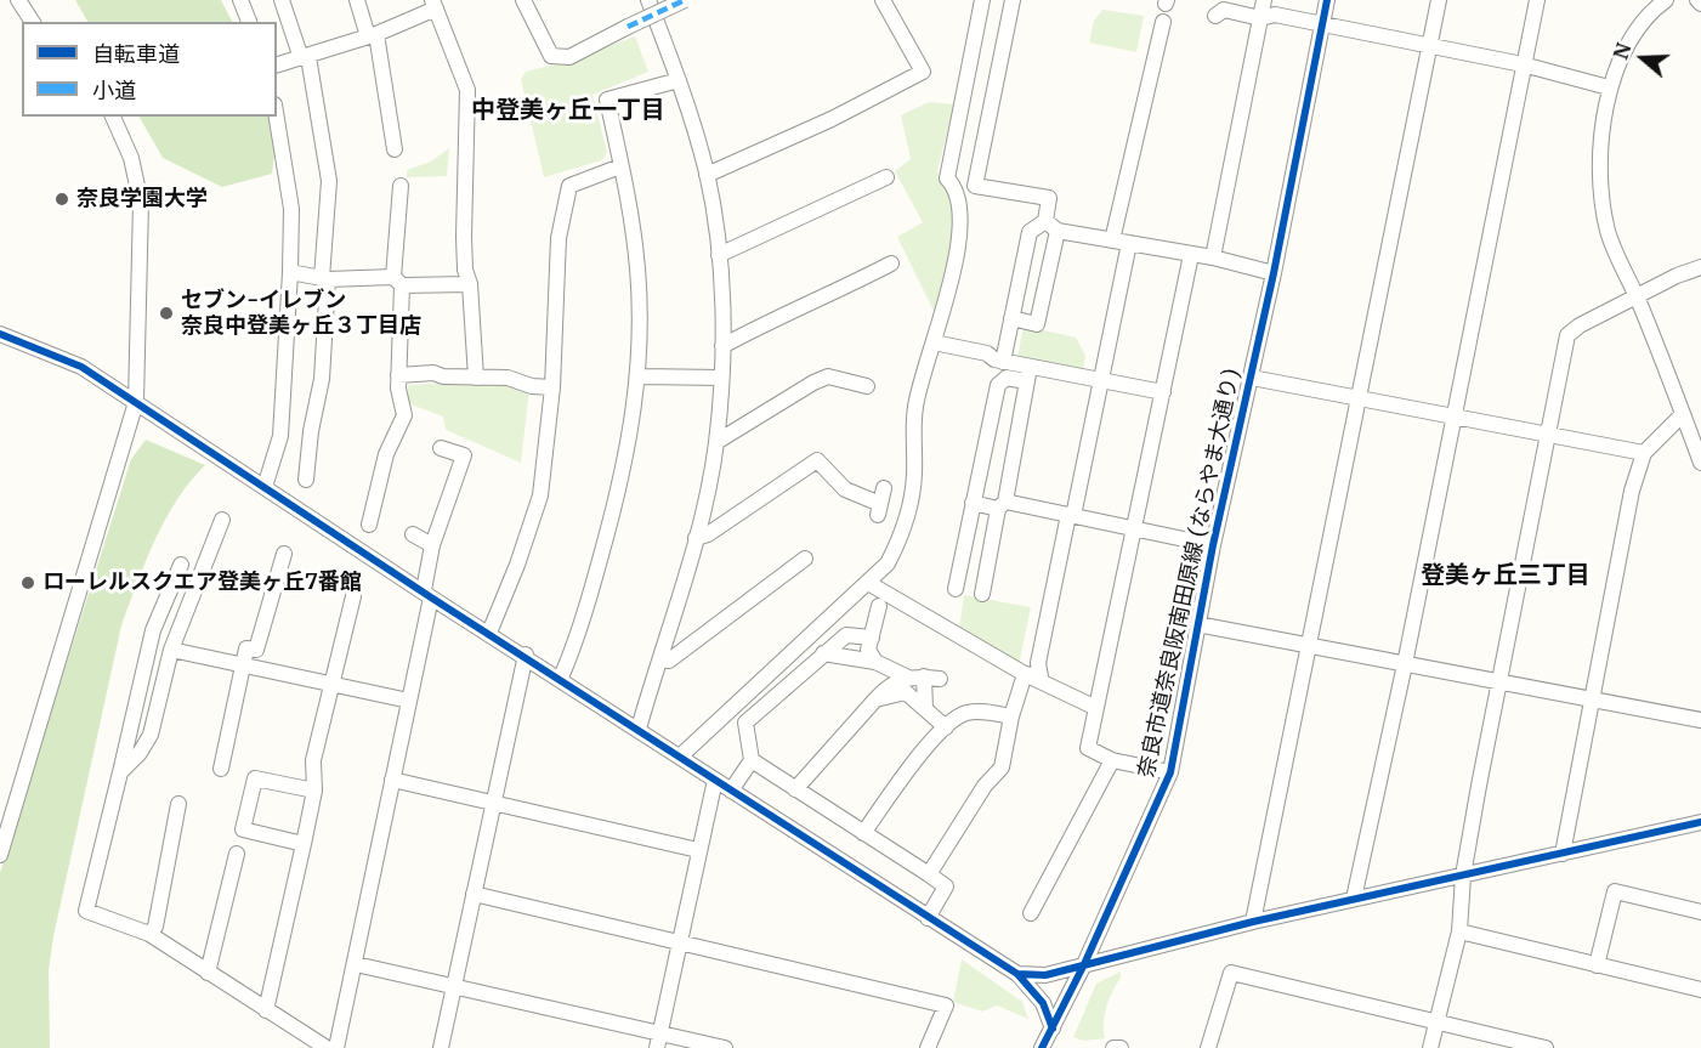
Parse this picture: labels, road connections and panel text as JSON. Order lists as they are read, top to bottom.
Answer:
{
  "streets": {
    "street": ["奈良市道奈良阪南田原線 (ならやま大通り)"]
  },
  "districts": ["中登美ヶ丘一丁目", "登美ヶ丘三丁目"],
  "places": ["奈良学園大学", "セブン-イレブン 奈良中登美ヶ丘３丁目店", "ローレルスクエア登美ヶ丘7番館"],
  "legend": ["自転車道", "小道"],
  "north": "left"
}
